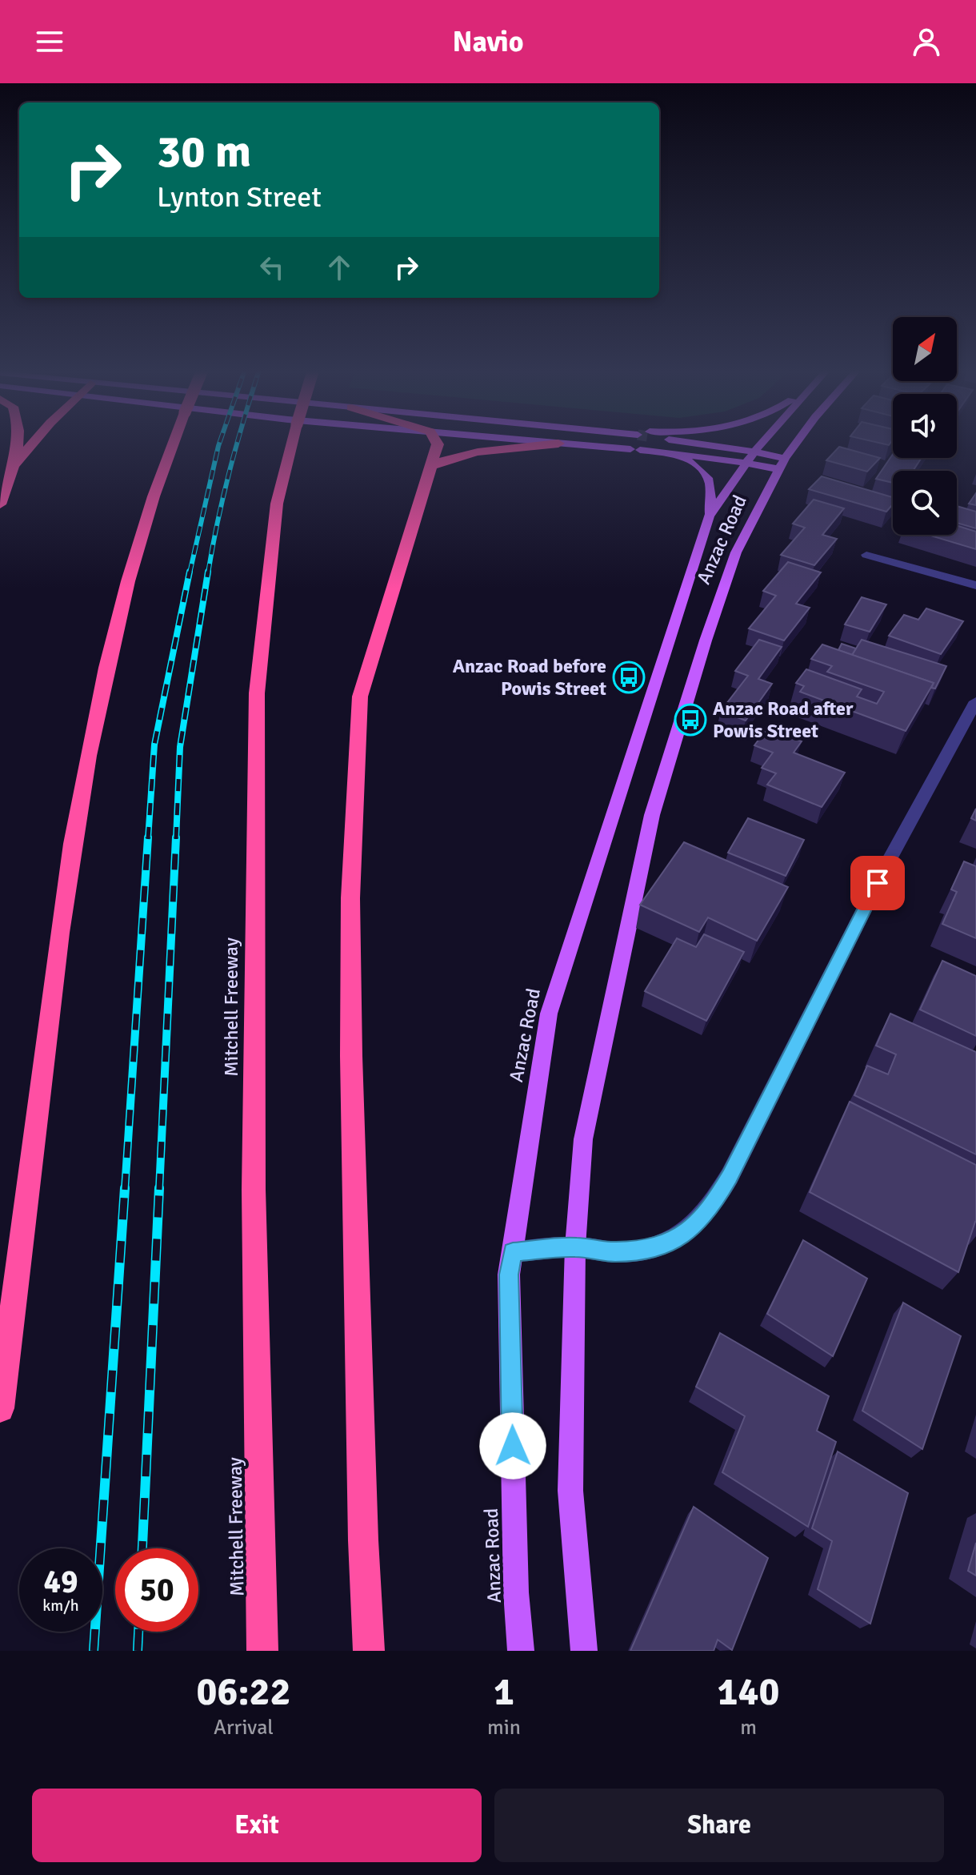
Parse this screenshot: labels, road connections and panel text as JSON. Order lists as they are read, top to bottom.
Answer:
{
  "streets": {
    "highway": ["Mitchell Freeway"],
    "main road": ["Anzac Road"]
  },
  "places": {
    "bus stop": ["Anzac Road before Powis Street", "Anzac Road after Powis Street"]
  },
  "north": "top right",
  "page": {
    "header": "Navio",
    "turn": ["30 m", "Lynton Street"],
    "speed": "49 km/h",
    "limit": "50",
    "eta": [
      "06:22",
      "Arrival",
      "1",
      "min",
      "140",
      "m"
    ],
    "buttons": ["Exit", "Share"]
  }
}
